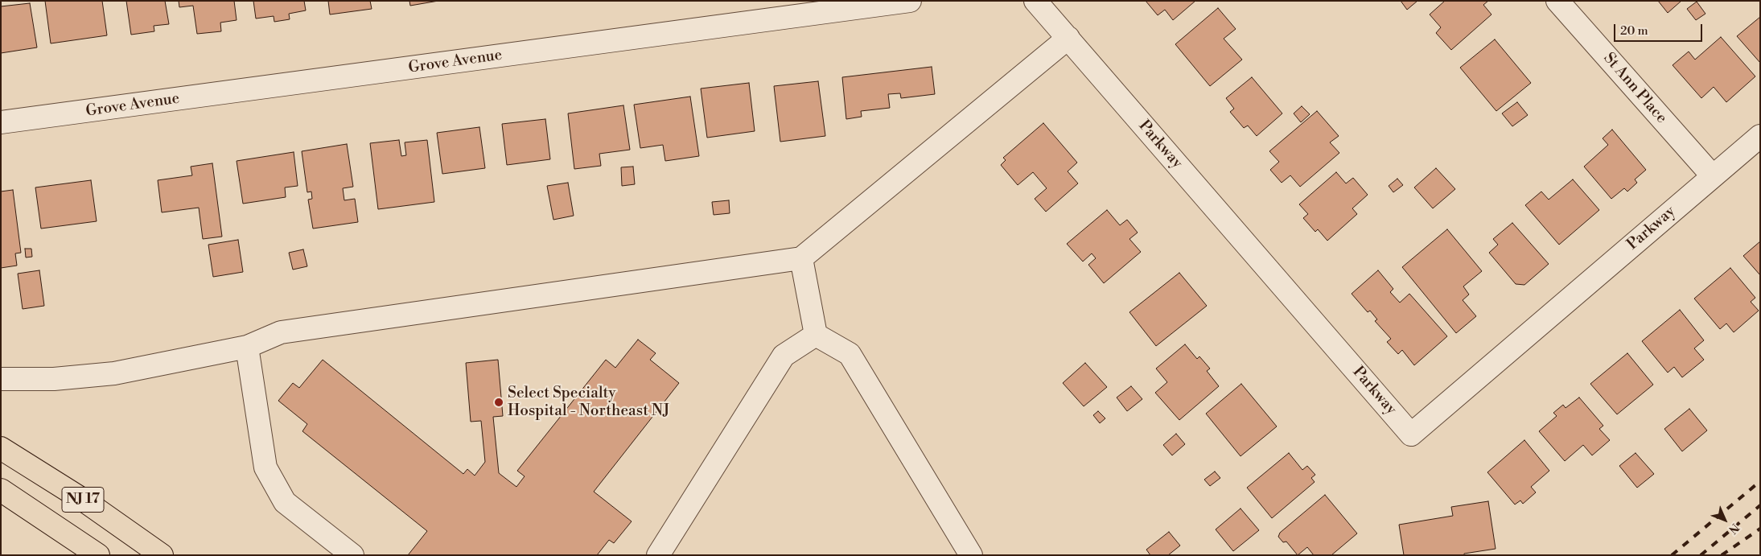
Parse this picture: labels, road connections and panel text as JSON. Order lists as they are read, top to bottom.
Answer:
{
  "streets": {
    "highway": ["NJ 17"],
    "street": ["Grove Avenue", "St Ann Place", "Parkway"]
  },
  "crossings": [
    ["St Ann Place", "Parkway"]
  ],
  "places": ["Select Specialty Hospital - Northeast NJ"],
  "scale_bar": "20 m",
  "north": "bottom right"
}
